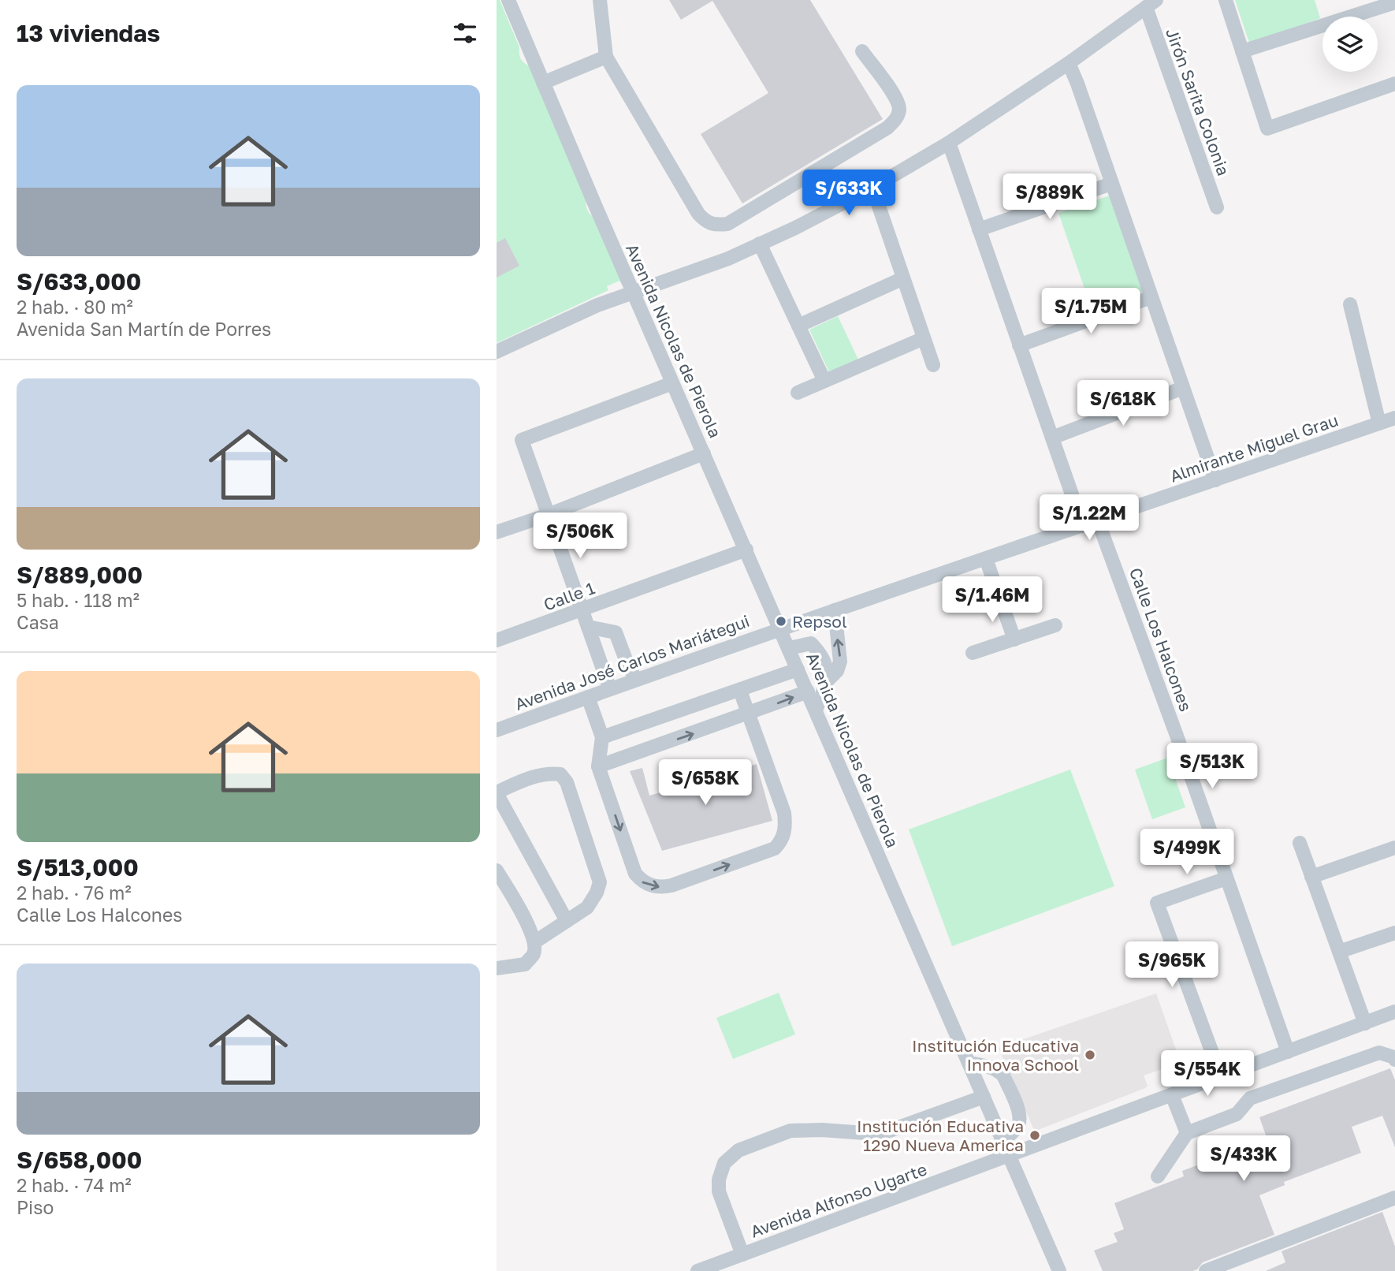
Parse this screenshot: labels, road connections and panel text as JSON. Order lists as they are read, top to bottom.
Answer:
{
  "streets": {
    "street": [
      "Jirón Sarita Colonia",
      "Avenida Nicolas de Pierola",
      "Almirante Miguel Grau",
      "Calle 1",
      "Calle Los Halcones",
      "Avenida José Carlos Mariátegui",
      "Avenida Alfonso Ugarte"
    ]
  },
  "crossings": [
    ["Avenida Nicolas de Pierola", "Almirante Miguel Grau"],
    ["Avenida Nicolas de Pierola", "Calle 1"],
    ["Avenida Nicolas de Pierola", "Avenida José Carlos Mariátegui"],
    ["Avenida Nicolas de Pierola", "Avenida Alfonso Ugarte"],
    ["Almirante Miguel Grau", "Calle Los Halcones"],
    ["Almirante Miguel Grau", "Avenida José Carlos Mariátegui"],
    ["Calle Los Halcones", "Avenida Alfonso Ugarte"]
  ],
  "places": ["Repsol", "Institución Educativa Innova School", "Institución Educativa 1290 Nueva America"],
  "page": {
    "heading": "13 viviendas",
    "list": [
      {
        "name": "S/633,000",
        "note": "2 hab. · 80 m² · Avenida San Martín de Porres"
      },
      {
        "name": "S/889,000",
        "note": "5 hab. · 118 m² · Casa"
      },
      {
        "name": "S/513,000",
        "note": "2 hab. · 76 m² · Calle Los Halcones"
      },
      {
        "name": "S/658,000",
        "note": "2 hab. · 74 m² · Piso"
      }
    ],
    "price": [
      "S/633K",
      "S/889K",
      "S/1.75M",
      "S/618K",
      "S/1.22M",
      "S/506K",
      "S/1.46M",
      "S/513K",
      "S/658K",
      "S/499K",
      "S/965K",
      "S/554K",
      "S/433K"
    ]
  }
}
